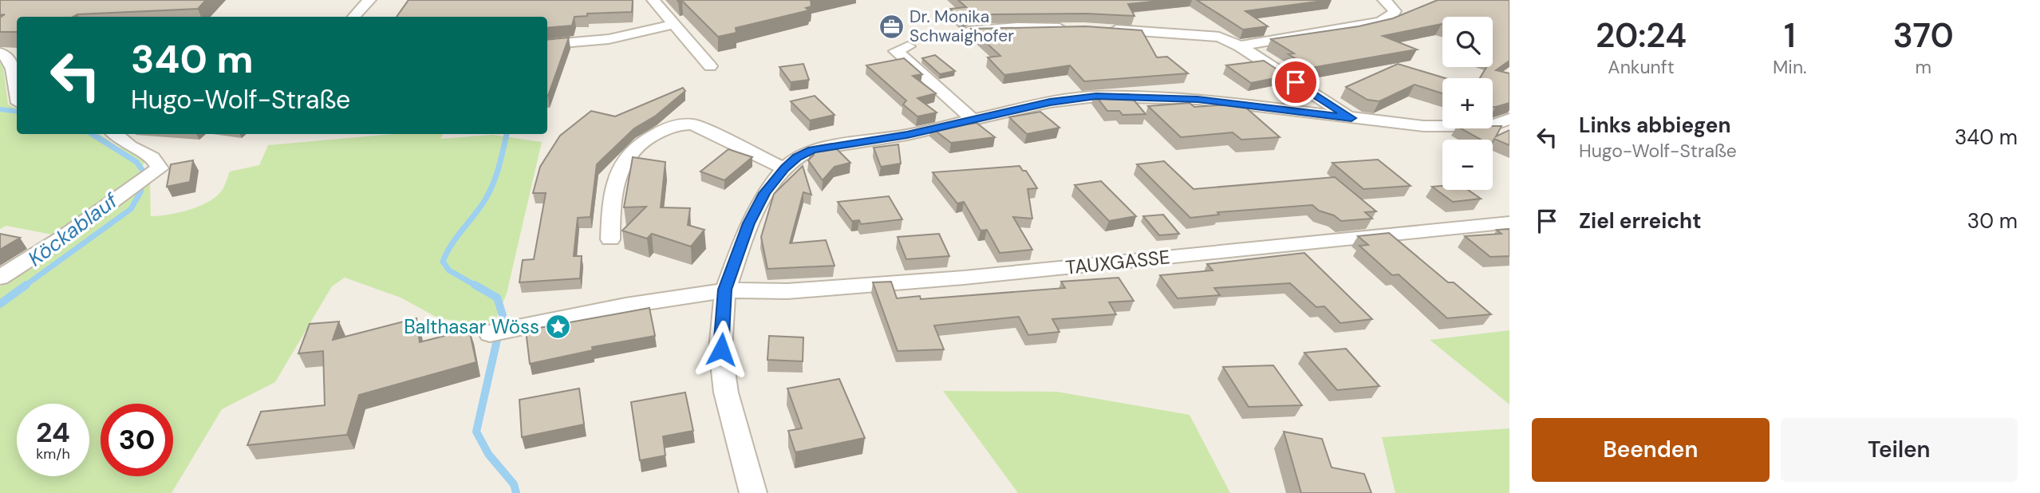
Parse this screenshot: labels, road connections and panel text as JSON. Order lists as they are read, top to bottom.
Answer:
{
  "streets": {
    "street": ["TAUXGASSE"]
  },
  "water": ["Köckablauf"],
  "places": {
    "office": ["Dr. Monika Schwaighofer"],
    "place": ["Balthasar Wöss"]
  },
  "page": {
    "eta": [
      "20:24",
      "Ankunft",
      "1",
      "Min.",
      "370",
      "m"
    ],
    "map_buttons": ["+", "−"],
    "turn": ["340 m", "Hugo-Wolf-Straße"],
    "list": [
      {
        "name": "Links abbiegen",
        "note": "Hugo-Wolf-Straße",
        "value": "340 m"
      },
      {
        "name": "Ziel erreicht",
        "value": "30 m"
      }
    ],
    "speed": "24 km/h",
    "limit": "30",
    "buttons": ["Beenden", "Teilen"]
  }
}
